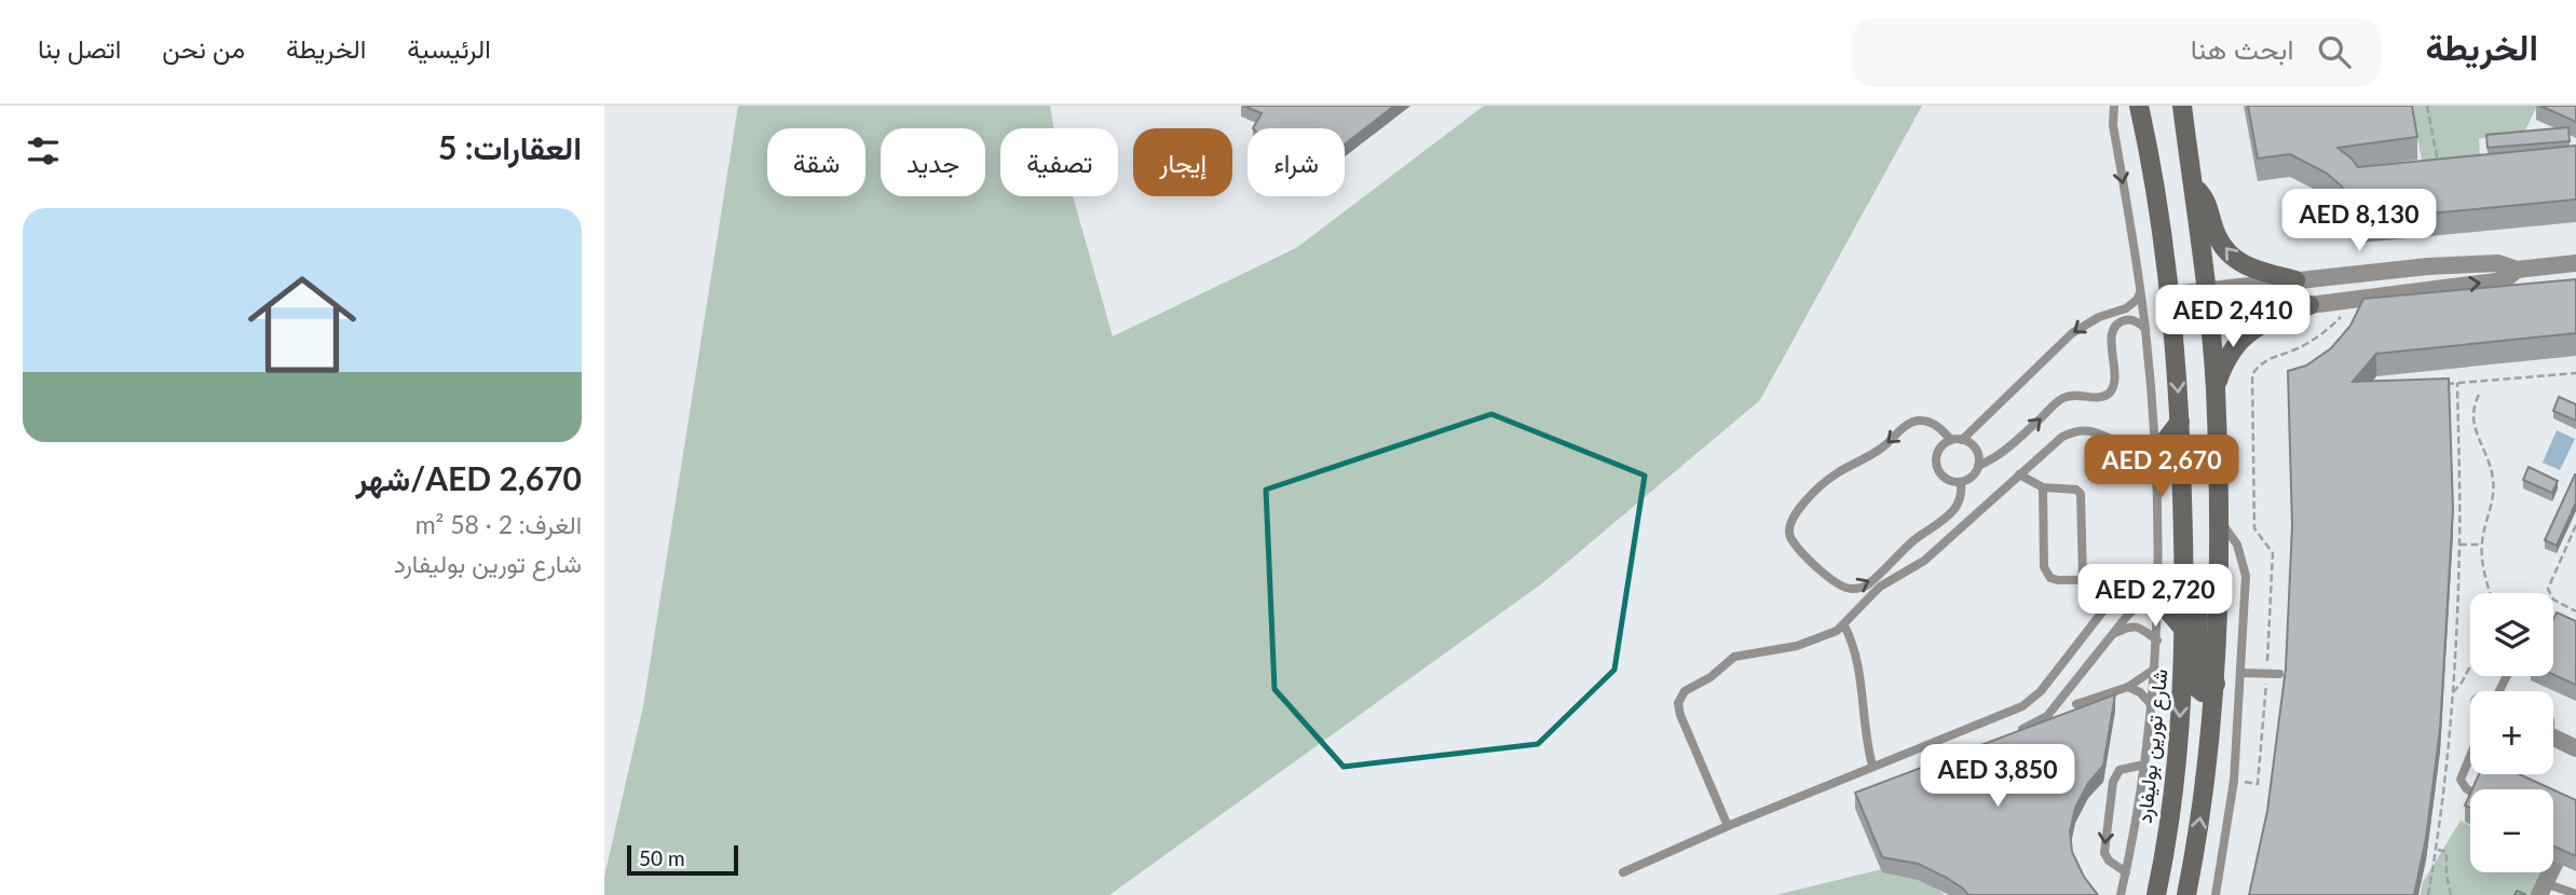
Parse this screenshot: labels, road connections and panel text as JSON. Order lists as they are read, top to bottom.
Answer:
{
  "streets": {
    "main road": ["شارع تورين بوليفارد"]
  },
  "scale_bar": "50 m",
  "page": {
    "header": "الخريطة",
    "search": "ابحث هنا",
    "nav": [
      "الرئيسية",
      "الخريطة",
      "من نحن",
      "اتصل بنا"
    ],
    "heading": "العقارات: 5",
    "chip": [
      "شراء",
      "إيجار",
      "تصفية",
      "جديد",
      "شقة"
    ],
    "price": [
      "AED 8,130",
      "AED 2,410",
      "AED 2,670",
      "AED 2,720",
      "AED 3,850"
    ],
    "list": [
      {
        "name": "AED 2,670/شهر",
        "note": "الغرف: 2 · 58 m² · شارع تورين بوليفارد"
      }
    ],
    "map_buttons": ["+", "−"],
    "scale": "50 m"
  }
}
